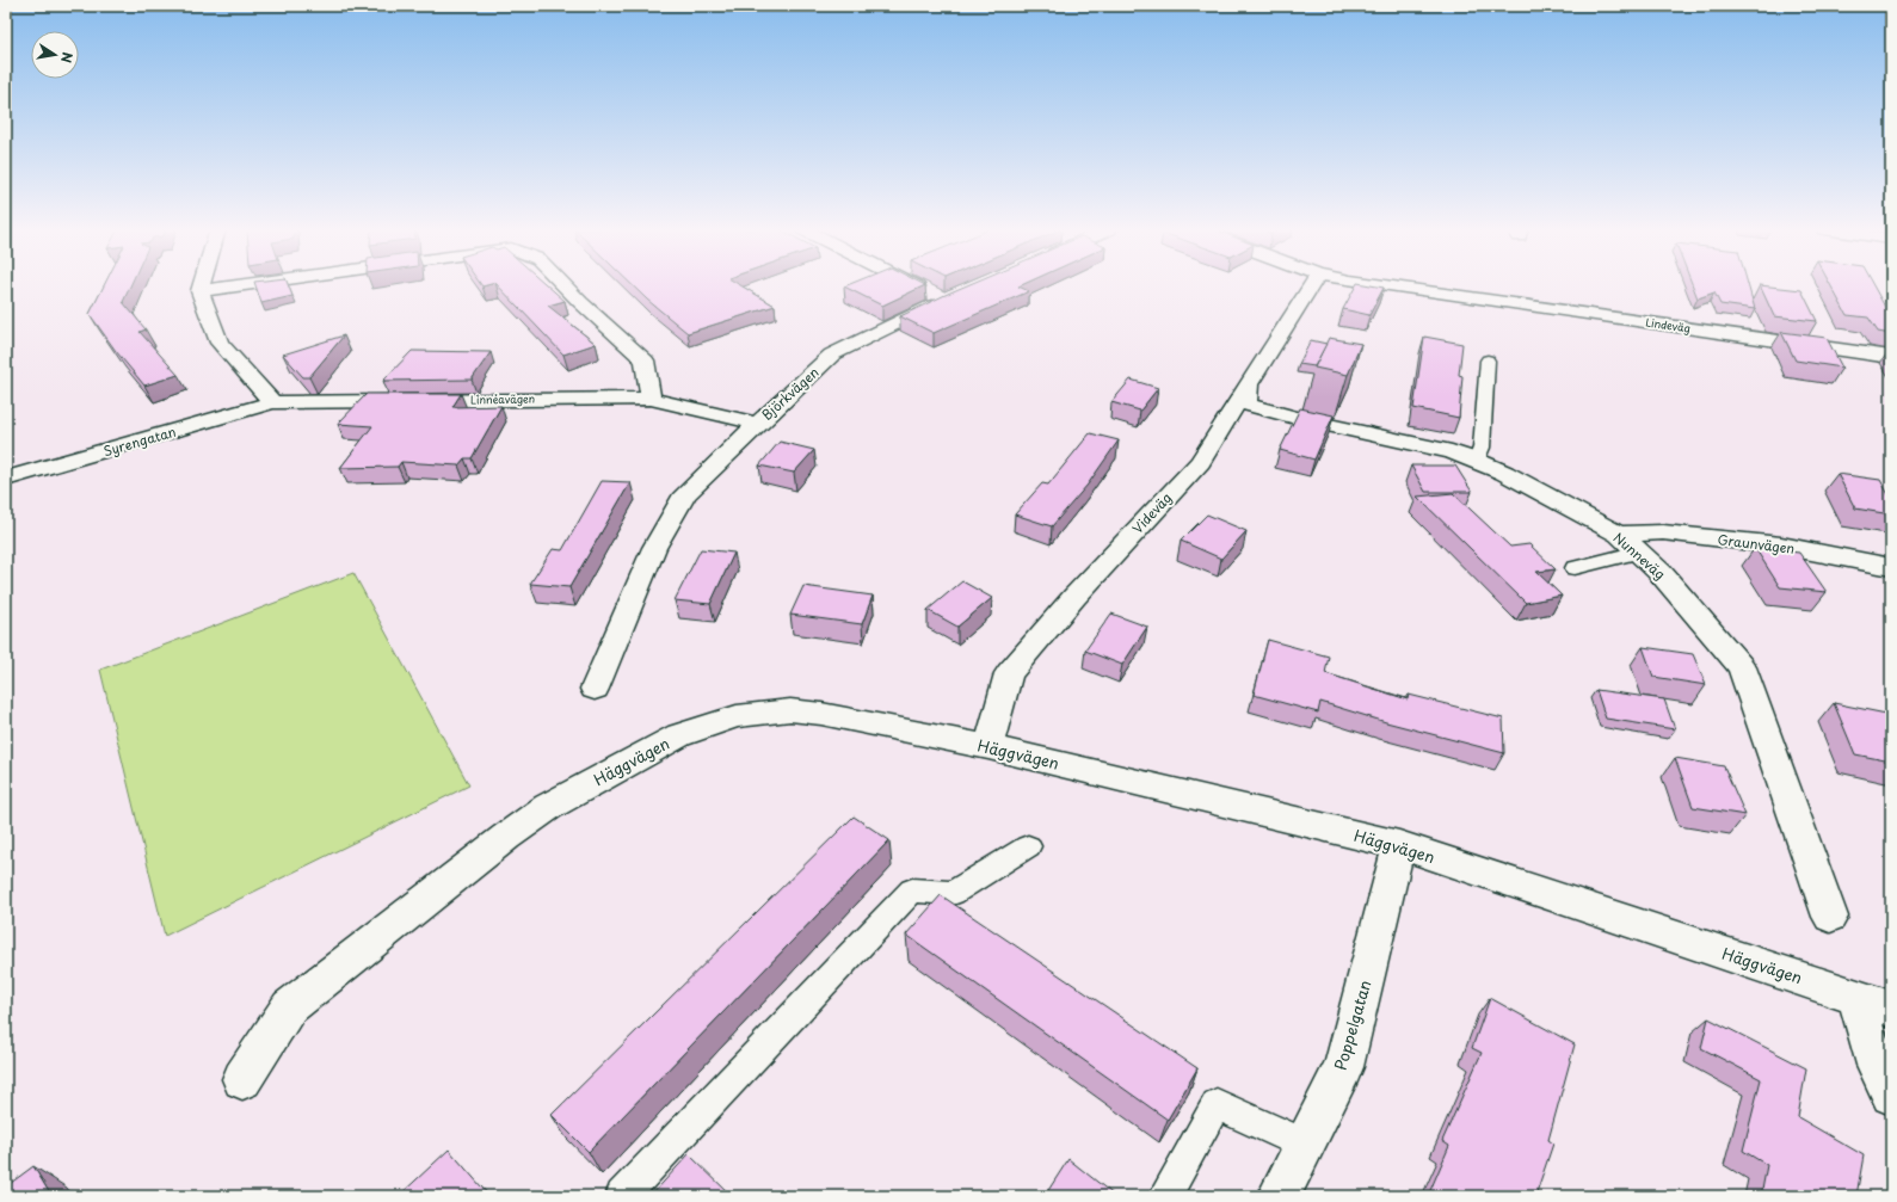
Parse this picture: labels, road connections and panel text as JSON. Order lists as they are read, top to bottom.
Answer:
{
  "streets": {
    "street": [
      "Lindeväg",
      "Björkvägen",
      "Linnéavägen",
      "Syrengatan",
      "Videväg",
      "Graunvägen",
      "Nunneväg",
      "Häggvägen",
      "Poppelgatan"
    ]
  },
  "crossings": [
    ["Björkvägen", "Linnéavägen"],
    ["Linnéavägen", "Syrengatan"],
    ["Videväg", "Nunneväg"],
    ["Videväg", "Häggvägen"],
    ["Graunvägen", "Nunneväg"],
    ["Häggvägen", "Poppelgatan"]
  ],
  "north": "right"
}
